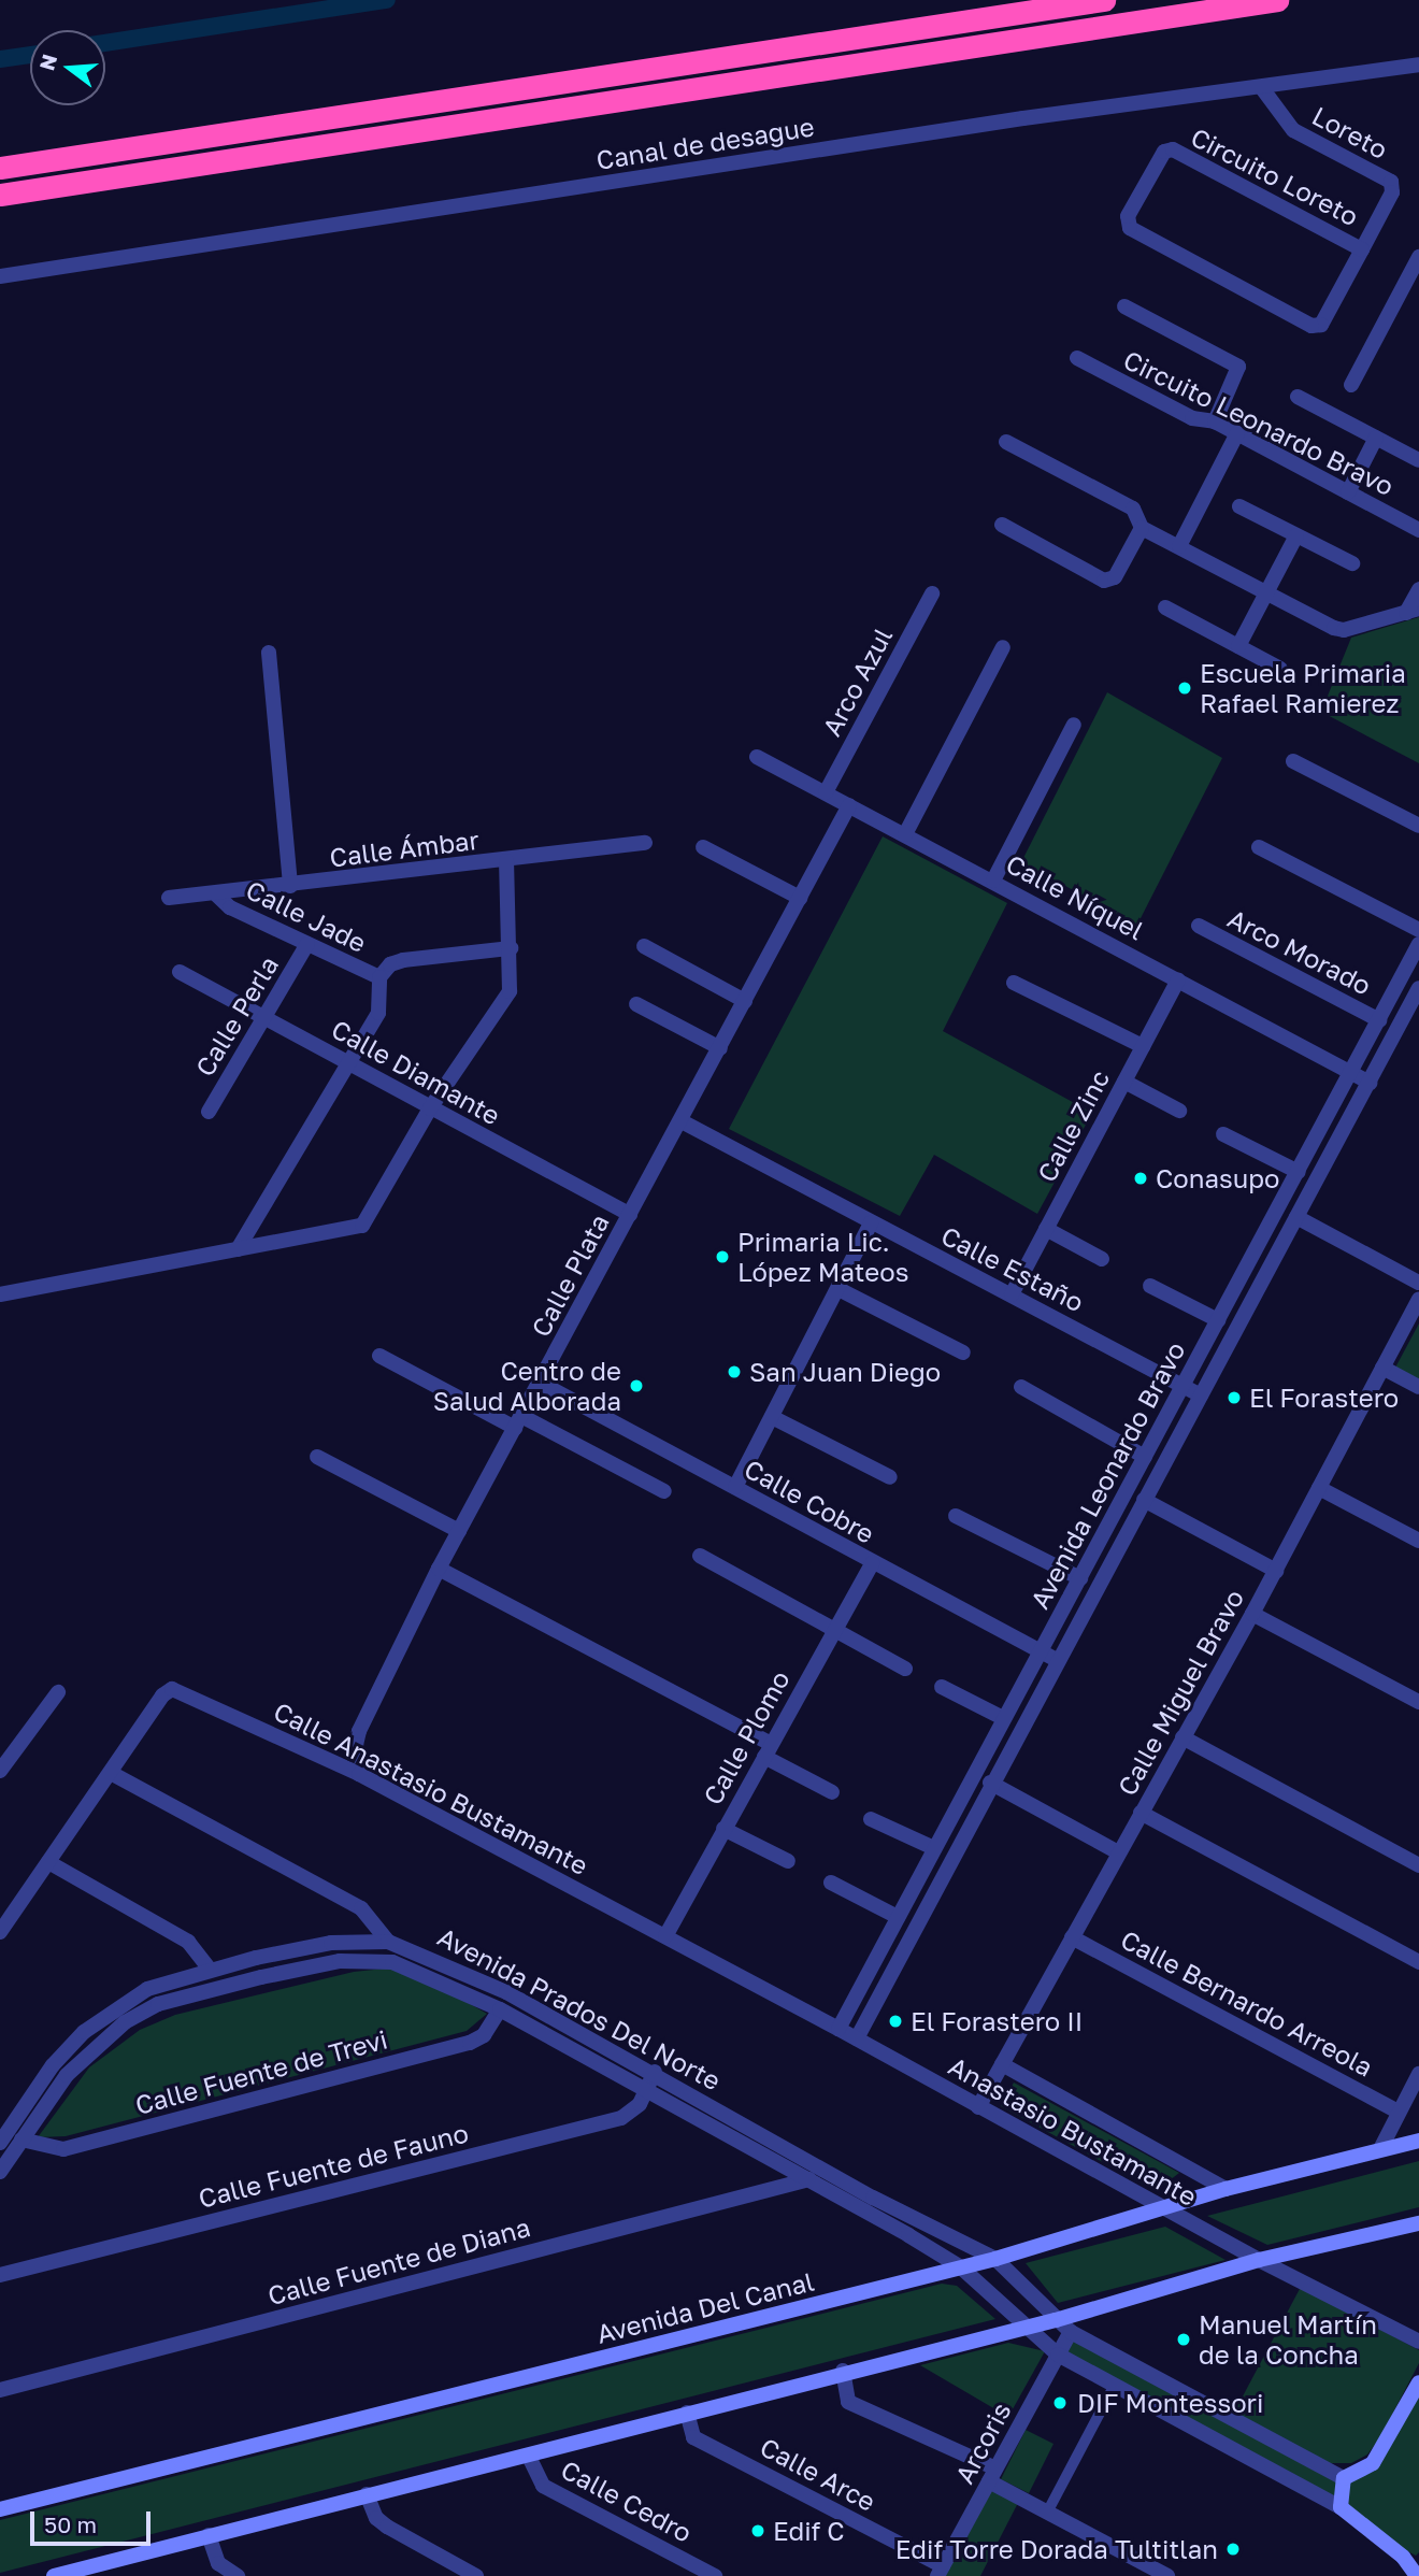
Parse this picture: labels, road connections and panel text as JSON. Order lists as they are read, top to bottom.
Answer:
{
  "streets": {
    "main road": ["Avenida Del Canal"],
    "street": [
      "Loreto",
      "Canal de desague",
      "Circuito Loreto",
      "Circuito Leonardo Bravo",
      "Arco Azul",
      "Calle Ámbar",
      "Calle Níquel",
      "Calle Jade",
      "Arco Morado",
      "Calle Perla",
      "Calle Diamante",
      "Calle Zinc",
      "Calle Estaño",
      "Calle Plata",
      "Avenida Leonardo Bravo",
      "Calle Cobre",
      "Calle Miguel Bravo",
      "Calle Plomo",
      "Calle Anastasio Bustamante",
      "Calle Bernardo Arreola",
      "Avenida Prados Del Norte",
      "Calle Fuente de Trevi",
      "Anastasio Bustamante",
      "Calle Fuente de Fauno",
      "Calle Fuente de Diana",
      "Arcoris",
      "Calle Arce",
      "Calle Cedro"
    ]
  },
  "crossings": [
    ["Loreto", "Canal de desague"],
    ["Loreto", "Circuito Loreto"],
    ["Arco Azul", "Calle Níquel"],
    ["Calle Ámbar", "Calle Jade"],
    ["Calle Níquel", "Calle Zinc"],
    ["Calle Níquel", "Calle Plata"],
    ["Calle Níquel", "Avenida Leonardo Bravo"],
    ["Calle Jade", "Calle Perla"],
    ["Arco Morado", "Avenida Leonardo Bravo"],
    ["Calle Perla", "Calle Diamante"],
    ["Calle Diamante", "Calle Plata"],
    ["Calle Zinc", "Calle Estaño"],
    ["Calle Estaño", "Calle Plata"],
    ["Calle Estaño", "Avenida Leonardo Bravo"],
    ["Calle Plata", "Calle Cobre"],
    ["Calle Plata", "Calle Anastasio Bustamante"],
    ["Avenida Leonardo Bravo", "Calle Cobre"],
    ["Avenida Leonardo Bravo", "Anastasio Bustamante"],
    ["Calle Cobre", "Calle Plomo"],
    ["Calle Miguel Bravo", "Calle Bernardo Arreola"],
    ["Calle Miguel Bravo", "Anastasio Bustamante"],
    ["Calle Plomo", "Calle Anastasio Bustamante"],
    ["Calle Plomo", "Anastasio Bustamante"],
    ["Calle Anastasio Bustamante", "Anastasio Bustamante"],
    ["Avenida Prados Del Norte", "Calle Fuente de Fauno"],
    ["Avenida Prados Del Norte", "Avenida Del Canal"],
    ["Avenida Prados Del Norte", "Arcoris"],
    ["Anastasio Bustamante", "Avenida Del Canal"],
    ["Arcoris", "Calle Arce"]
  ],
  "places": [
    "Escuela Primaria Rafael Ramierez",
    "Conasupo",
    "Primaria Lic. López Mateos",
    "San Juan Diego",
    "Centro de Salud Alborada",
    "El Forastero",
    "El Forastero II",
    "Manuel Martín de la Concha",
    "DIF Montessori",
    "Edif C",
    "Edif Torre Dorada Tultitlan"
  ],
  "scale_bar": "50 m",
  "north": "left"
}
